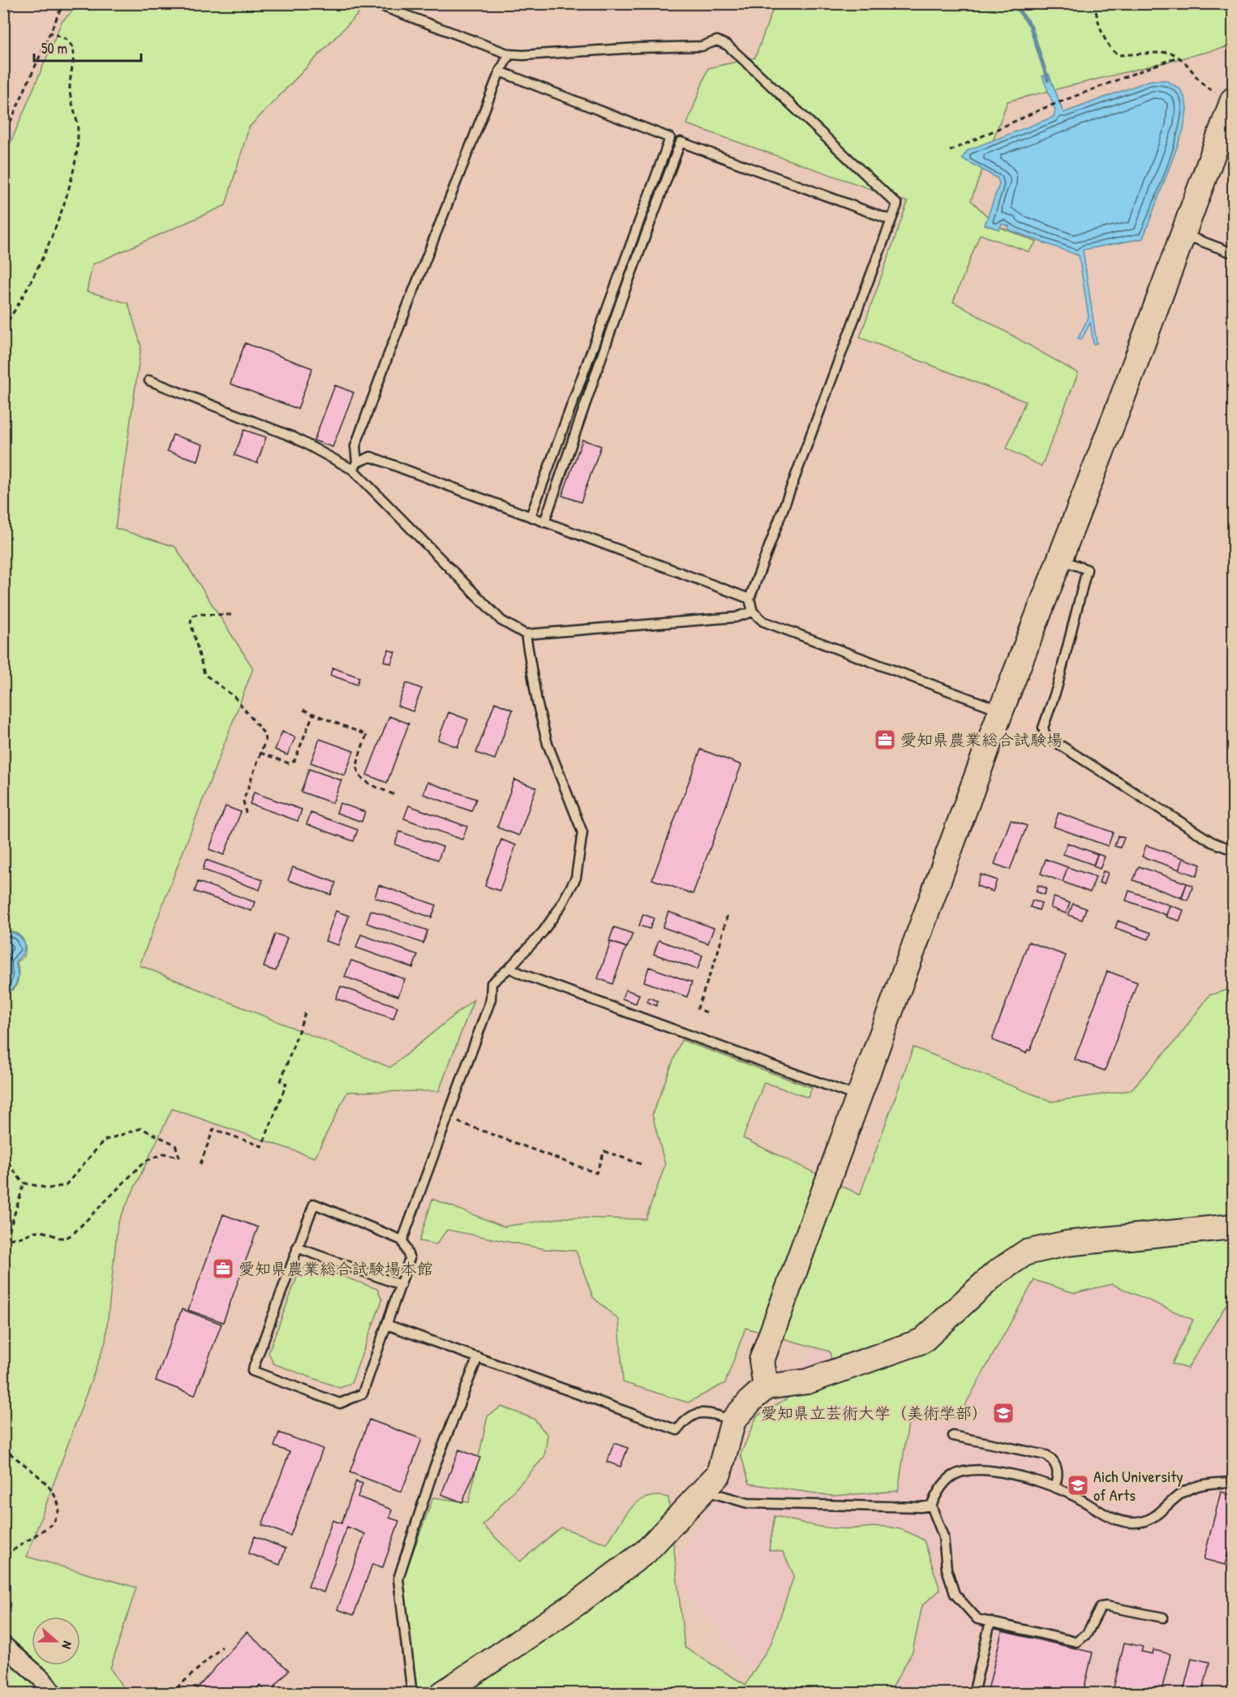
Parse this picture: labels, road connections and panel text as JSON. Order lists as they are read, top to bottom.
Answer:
{
  "places": {
    "office": ["愛知県農業総合試験場", "愛知県農業総合試験場本館"],
    "school or university": ["愛知県立芸術大学（美術学部）", "Aich University of Arts"]
  },
  "scale_bar": "50 m",
  "north": "right"
}
